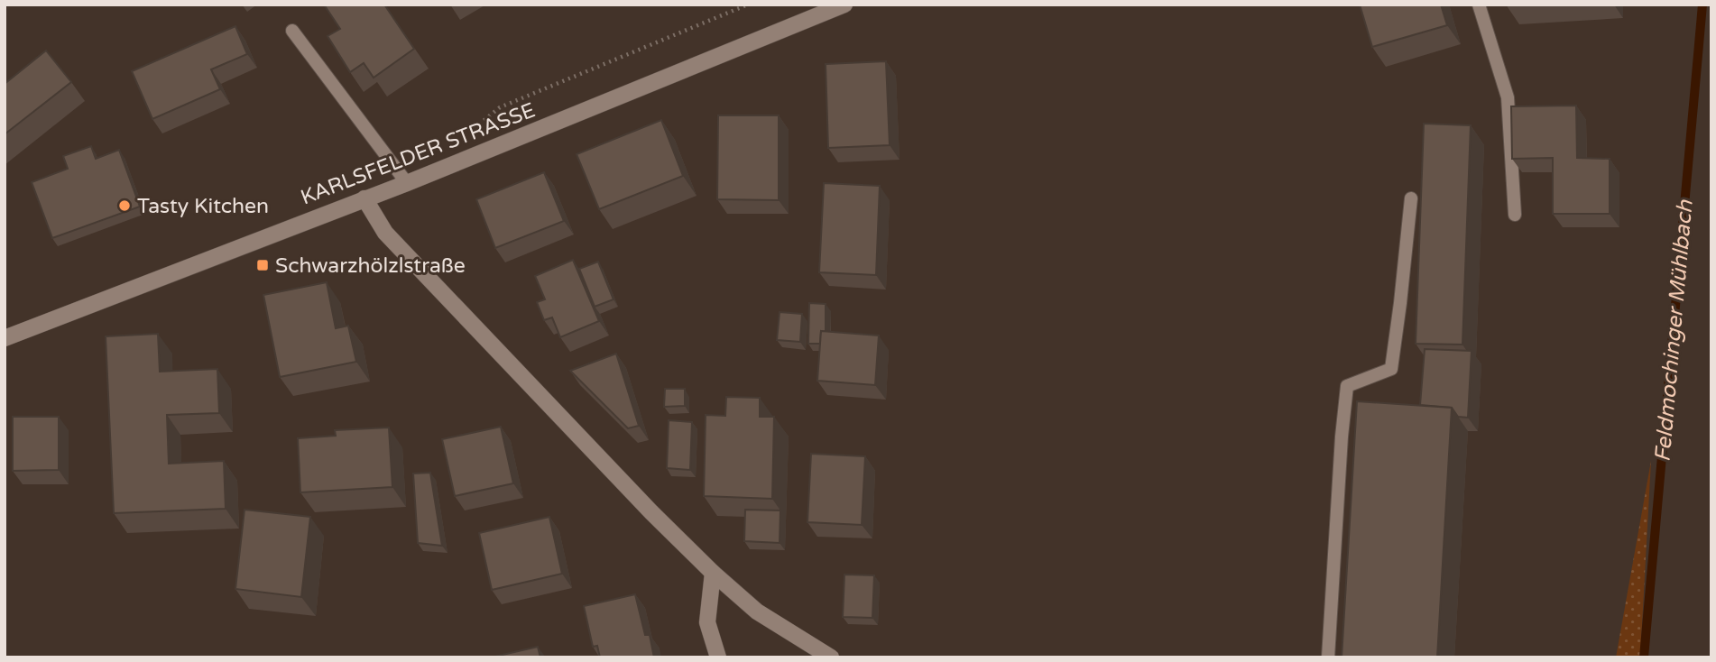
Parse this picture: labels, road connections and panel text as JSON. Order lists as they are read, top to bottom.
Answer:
{
  "streets": {
    "street": ["KARLSFELDER STRASSE"]
  },
  "water": ["Feldmochinger Mühlbach"],
  "places": {
    "other": ["Tasty Kitchen"],
    "transit": ["Schwarzhölzlstraße"]
  }
}
